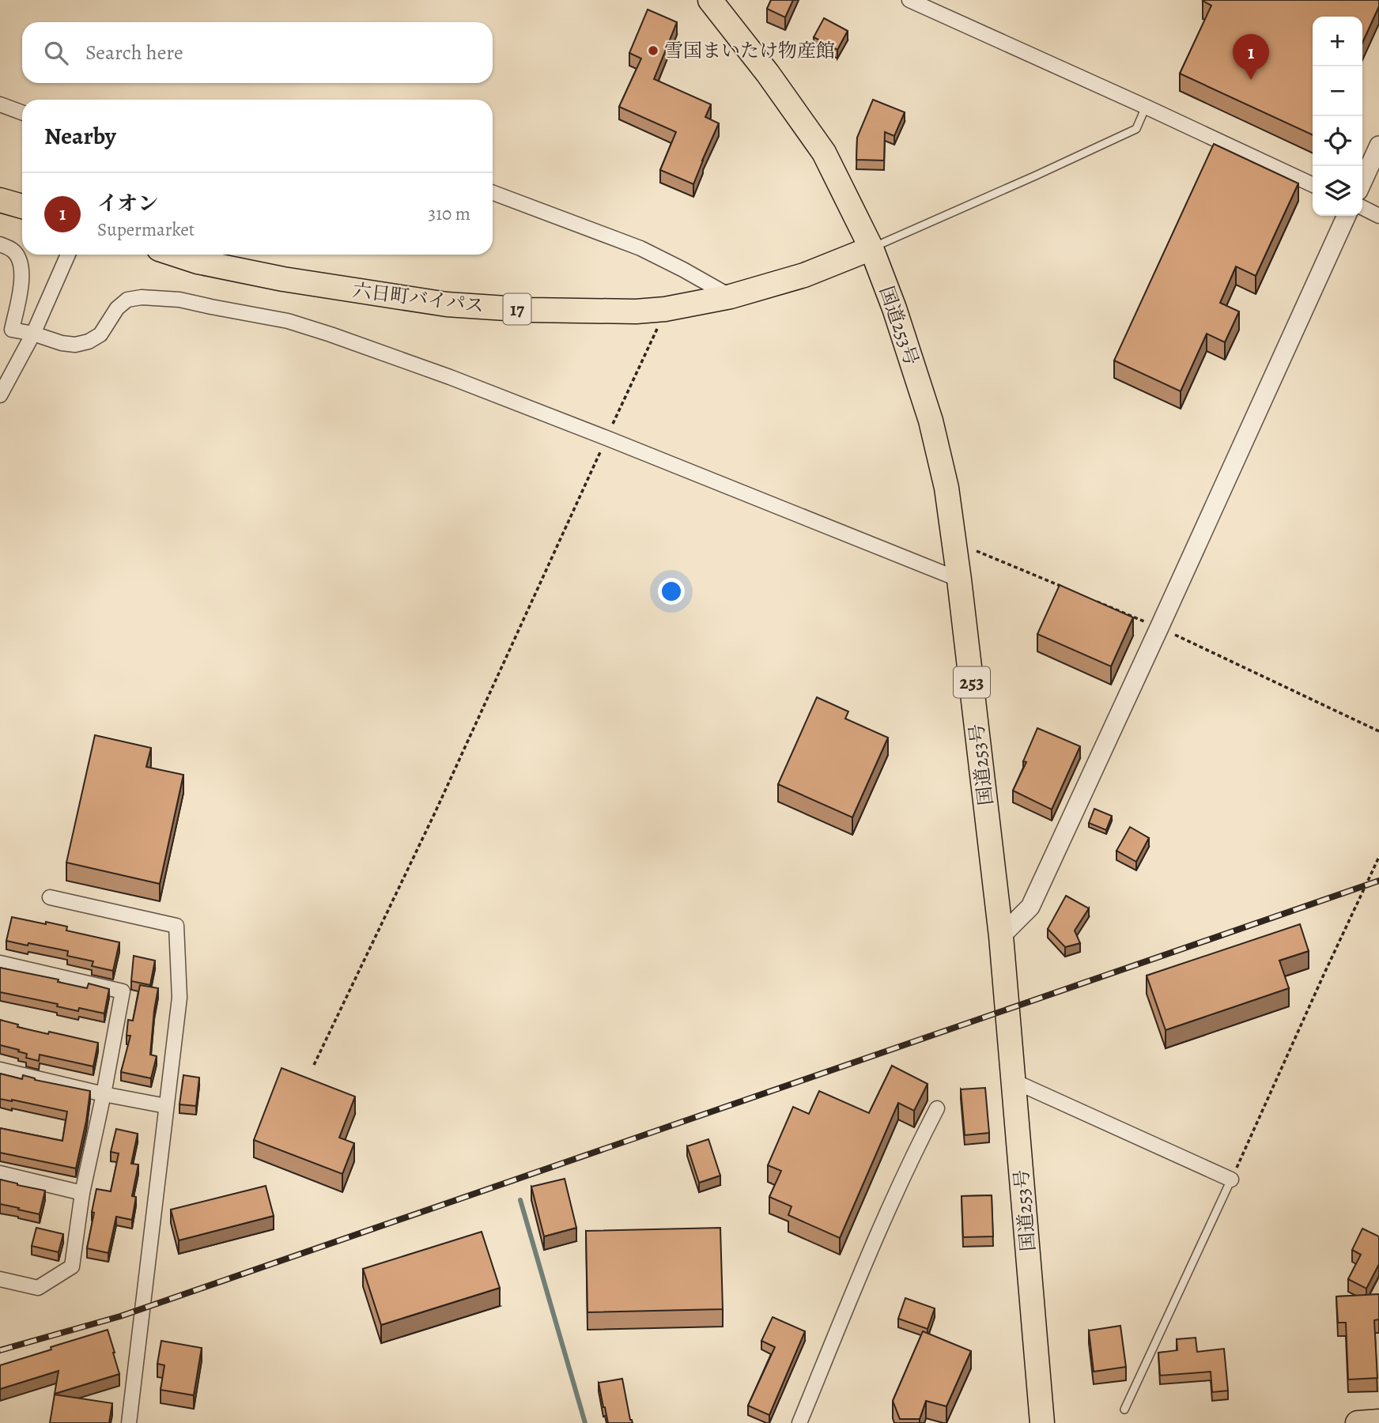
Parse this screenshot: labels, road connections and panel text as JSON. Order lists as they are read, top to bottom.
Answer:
{
  "streets": {
    "highway": [
      "六日町バイパス",
      "17",
      "国道253号",
      "253"
    ]
  },
  "crossings": [
    ["六日町バイパス", "国道253号"]
  ],
  "places": ["雪国まいたけ物産館"],
  "page": {
    "map_buttons": ["+", "−"],
    "search": "Search here",
    "pins": "1",
    "heading": "Nearby",
    "list": [
      {
        "mark": "1",
        "name": "イオン",
        "note": "Supermarket",
        "value": "310 m"
      }
    ]
  }
}
